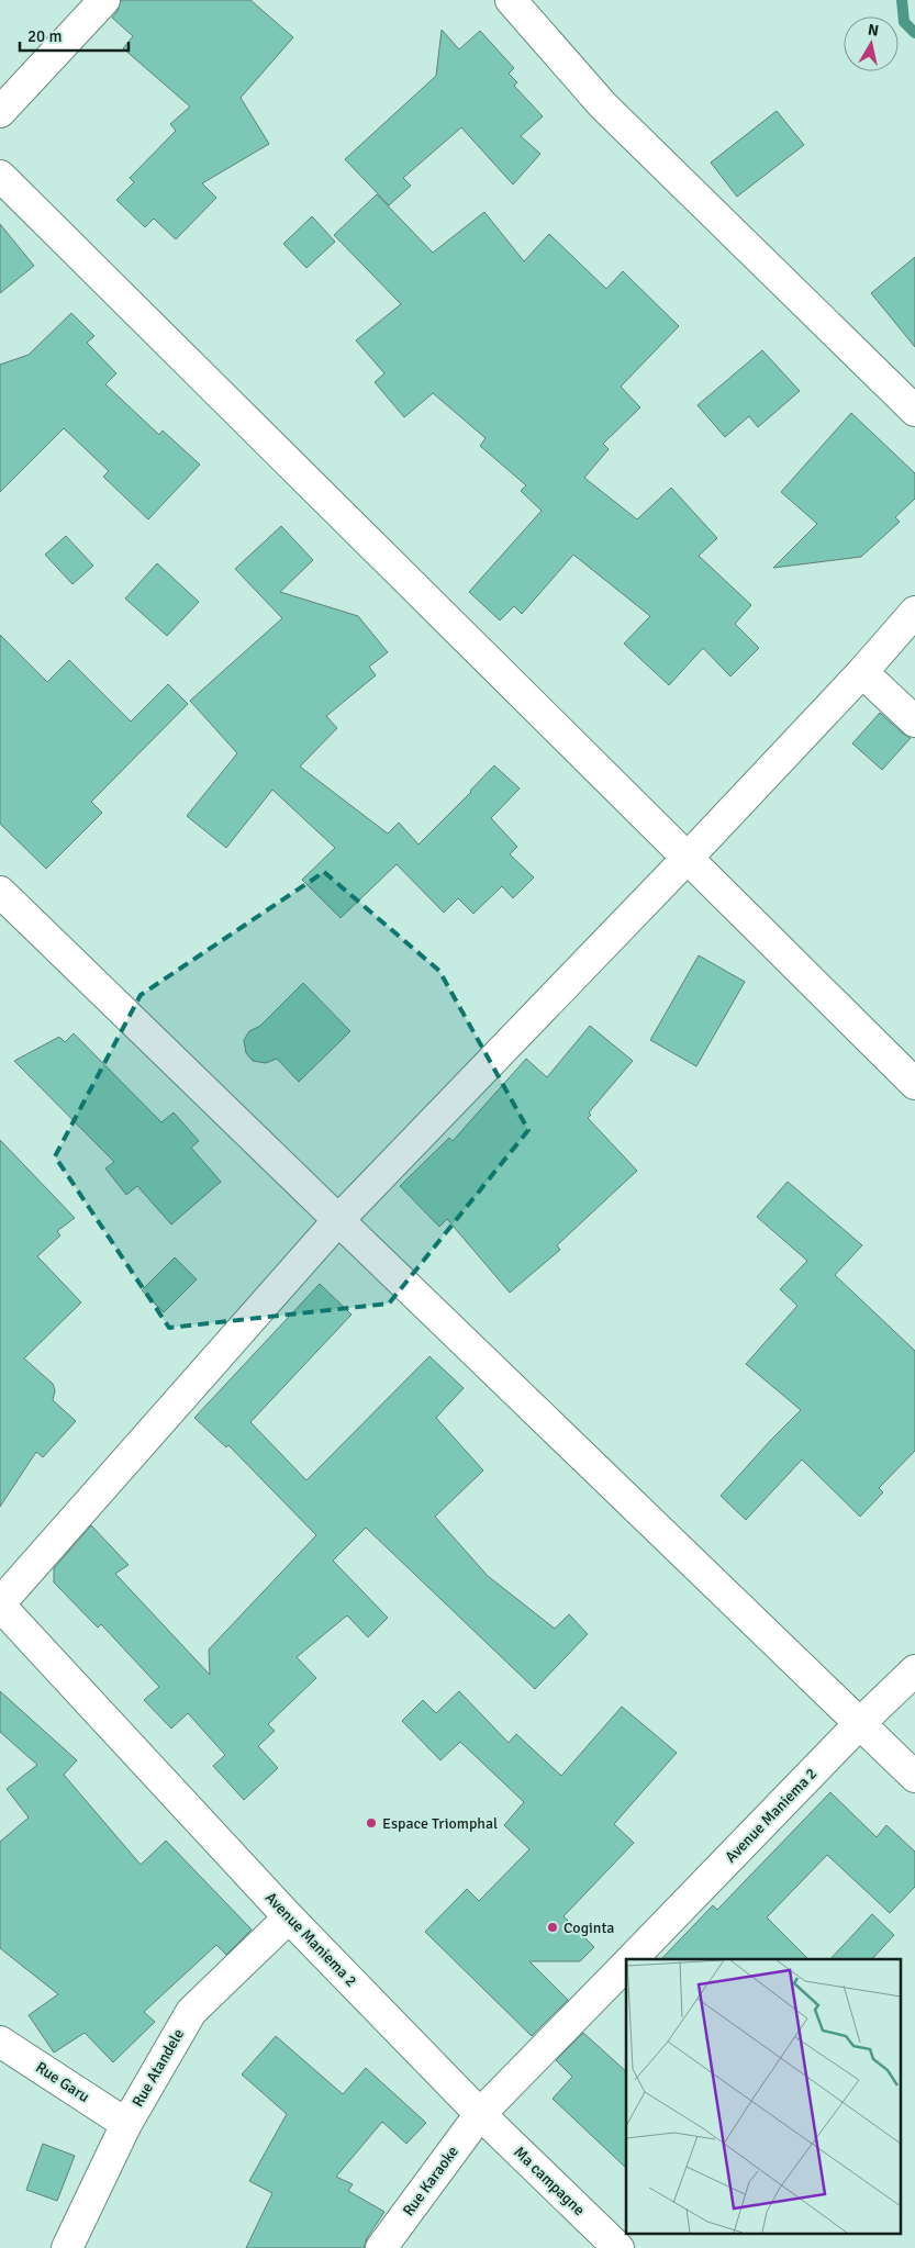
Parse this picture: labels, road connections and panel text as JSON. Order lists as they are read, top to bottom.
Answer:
{
  "streets": {
    "street": [
      "Avenue Maniema 2",
      "Rue Atandele",
      "Rue Garu",
      "Rue Karaoke",
      "Ma campagne"
    ]
  },
  "crossings": [
    ["Avenue Maniema 2", "Rue Atandele"],
    ["Avenue Maniema 2", "Rue Karaoke"],
    ["Avenue Maniema 2", "Ma campagne"],
    ["Rue Atandele", "Rue Garu"],
    ["Rue Karaoke", "Ma campagne"]
  ],
  "places": ["Espace Triomphal", "Coginta"],
  "scale_bar": "20 m",
  "north": "top"
}
